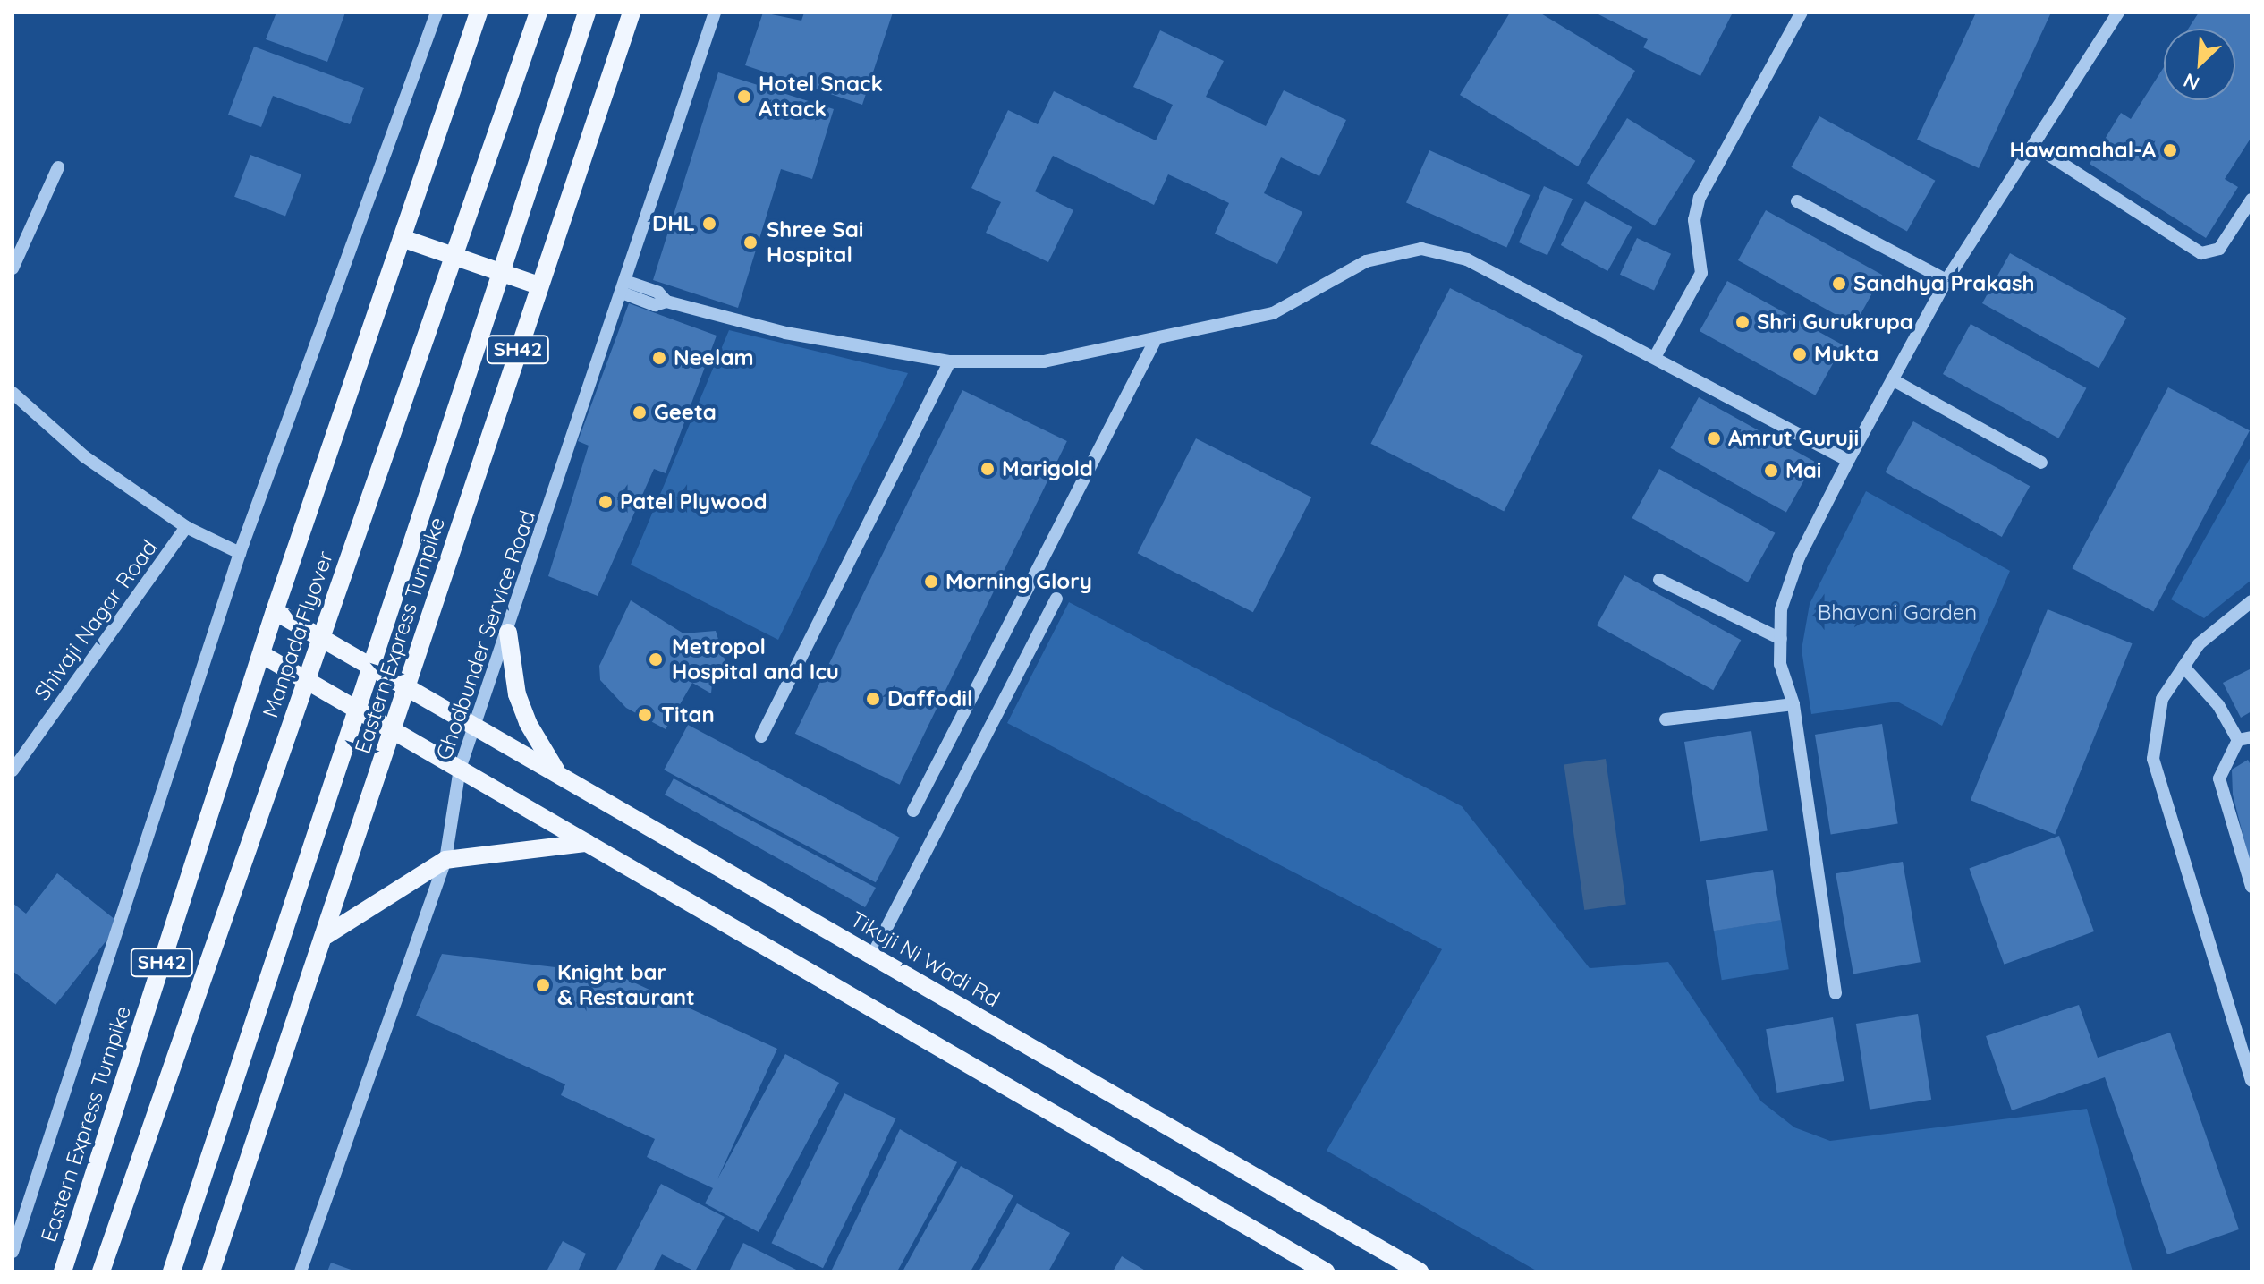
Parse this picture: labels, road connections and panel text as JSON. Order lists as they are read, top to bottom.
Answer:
{
  "streets": {
    "main road": [
      "SH42",
      "Manpada Flyover",
      "Eastern Express Turnpike",
      "Tikuji Ni Wadi Rd"
    ],
    "street": ["Shivaji Nagar Road", "Ghodbunder Service Road"]
  },
  "crossings": [
    ["Eastern Express Turnpike", "Tikuji Ni Wadi Rd"],
    ["Ghodbunder Service Road", "Tikuji Ni Wadi Rd"]
  ],
  "parks": ["Bhavani Garden"],
  "places": [
    "Hotel Snack Attack",
    "Hawamahal-A",
    "DHL",
    "Shree Sai Hospital",
    "Sandhya Prakash",
    "Shri Gurukrupa",
    "Mukta",
    "Neelam",
    "Geeta",
    "Amrut Guruji",
    "Marigold",
    "Mai",
    "Patel Plywood",
    "Morning Glory",
    "Metropol Hospital and Icu",
    "Daffodil",
    "Titan",
    "Knight bar & Restaurant"
  ],
  "north": "bottom left"
}
